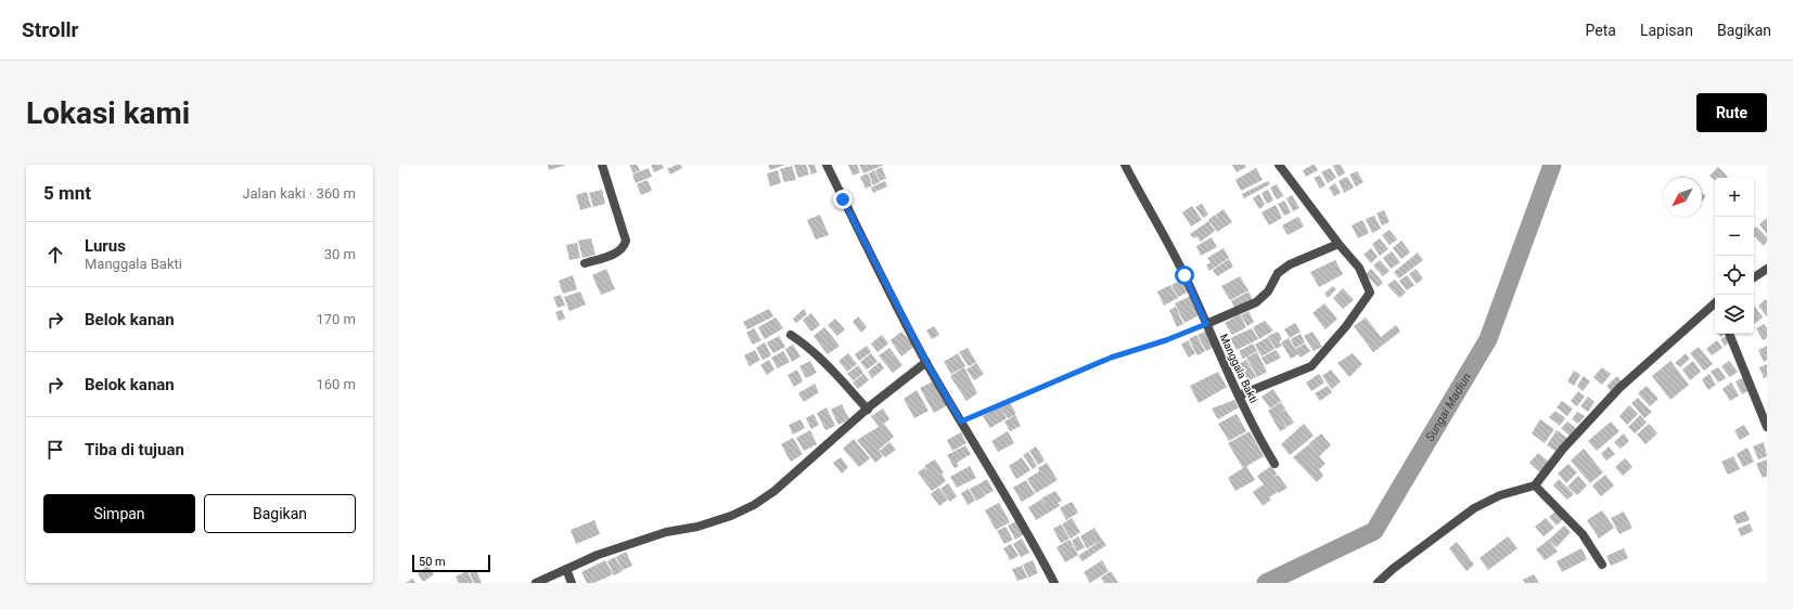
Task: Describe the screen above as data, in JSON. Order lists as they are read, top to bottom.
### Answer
{
  "streets": {
    "street": ["Manggala Bakti"]
  },
  "water": ["Sungai Madiun"],
  "scale_bar": "50 m",
  "north": "bottom left",
  "page": {
    "header": "Strollr",
    "nav": ["Peta", "Lapisan", "Bagikan"],
    "buttons": [
      "Rute",
      ["Simpan", "Bagikan"]
    ],
    "title": "Lokasi kami",
    "heading": ["5 mnt", "Jalan kaki · 360 m"],
    "map_buttons": ["+", "−"],
    "list": [
      ["Lurus", "Manggala Bakti", "30 m"],
      ["Belok kanan", "170 m"],
      ["Belok kanan", "160 m"],
      "Tiba di tujuan"
    ],
    "scale": "50 m"
  }
}
